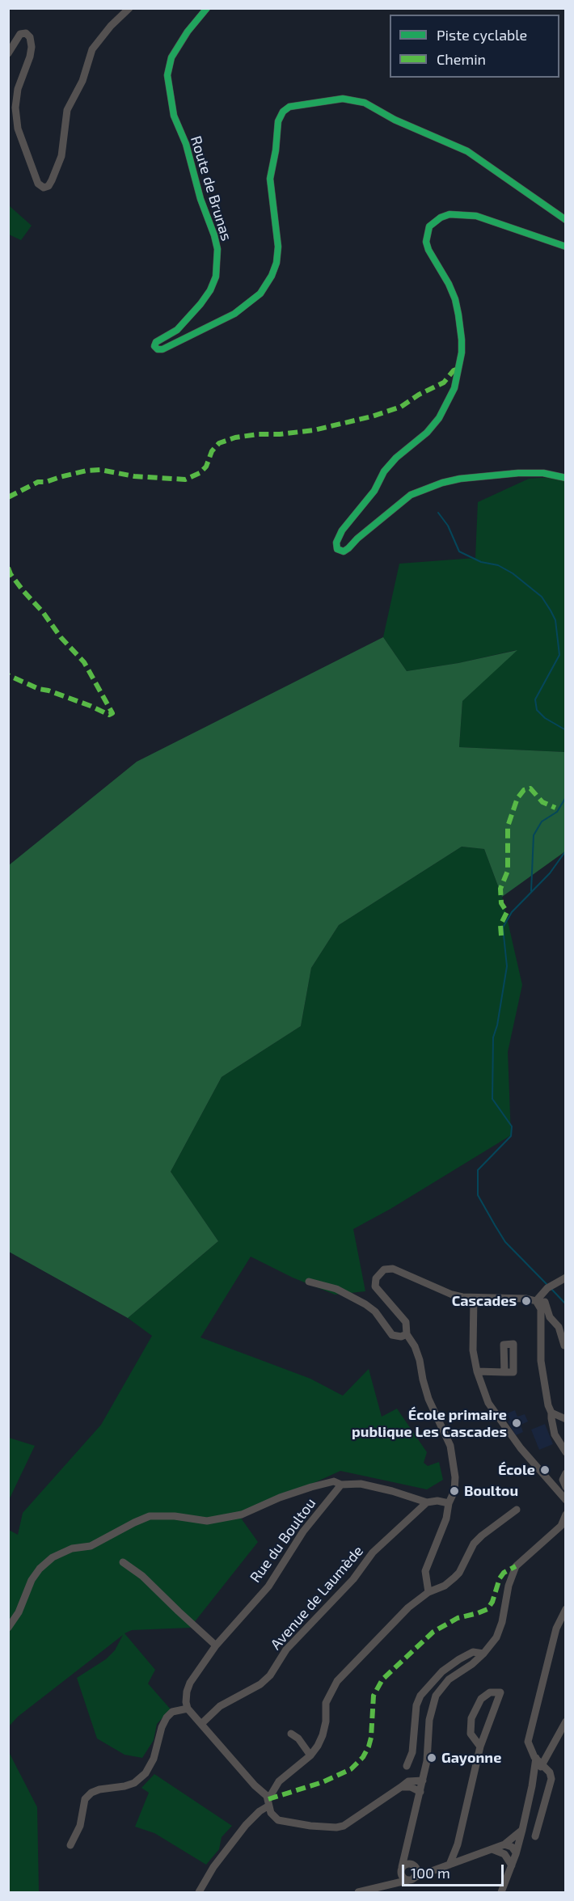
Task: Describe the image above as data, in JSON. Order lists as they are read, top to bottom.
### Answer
{
  "streets": {
    "street": ["Route de Brunas", "Rue du Boultou", "Avenue de Laumède"]
  },
  "places": [
    "Cascades",
    "École primaire publique Les Cascades",
    "École",
    "Boultou",
    "Gayonne"
  ],
  "legend": ["Piste cyclable", "Chemin"],
  "scale_bar": "100 m"
}
